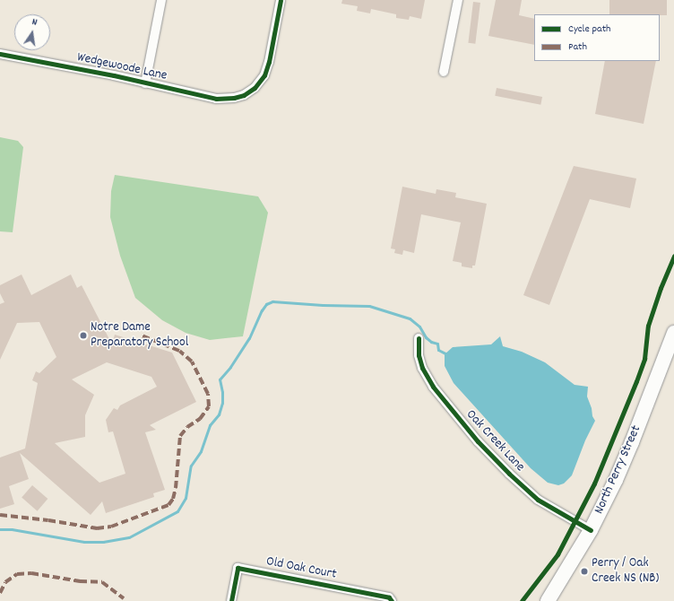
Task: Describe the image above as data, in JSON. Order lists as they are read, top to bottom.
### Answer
{
  "streets": {
    "main road": ["North Perry Street"],
    "street": ["Wedgewoode Lane", "Oak Creek Lane", "Old Oak Court"]
  },
  "crossings": [
    ["Oak Creek Lane", "North Perry Street"]
  ],
  "places": ["Notre Dame Preparatory School", "Perry / Oak Creek NS (NB)"],
  "legend": ["Cycle path", "Path"],
  "north": "top"
}
